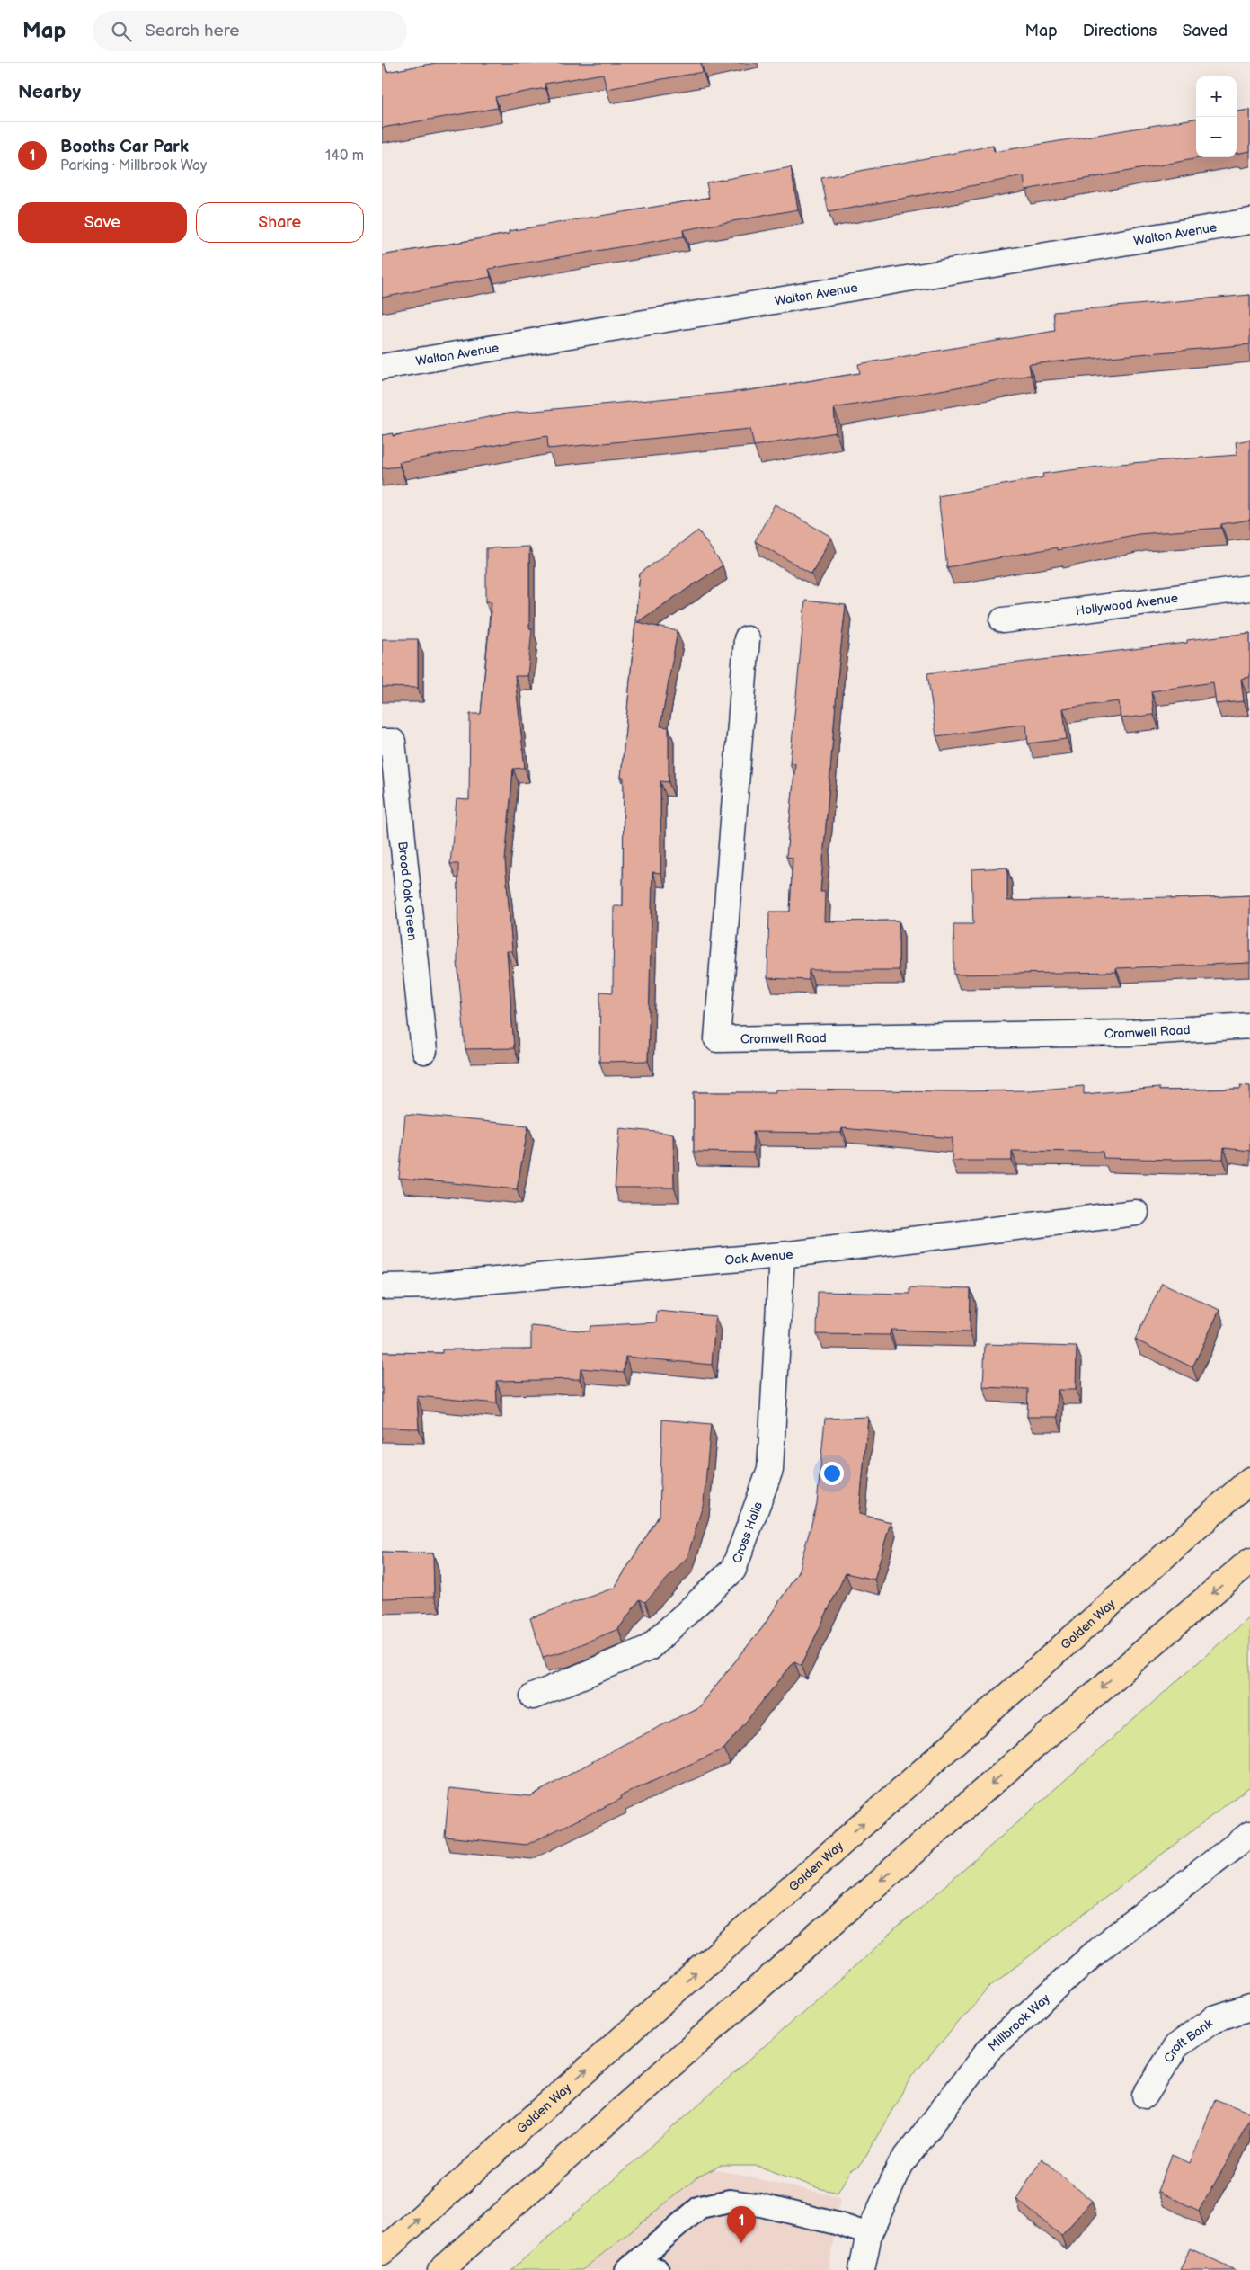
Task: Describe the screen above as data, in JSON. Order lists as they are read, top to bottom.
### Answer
{
  "streets": {
    "highway": ["Golden Way"],
    "street": [
      "Walton Avenue",
      "Hollywood Avenue",
      "Broad Oak Green",
      "Cromwell Road",
      "Oak Avenue",
      "Cross Halls",
      "Millbrook Way",
      "Croft Bank"
    ]
  },
  "crossings": [
    ["Oak Avenue", "Cross Halls"]
  ],
  "page": {
    "header": "Map",
    "search": "Search here",
    "nav": ["Map", "Directions", "Saved"],
    "heading": "Nearby",
    "map_buttons": ["+", "−"],
    "list": [
      {
        "mark": "1",
        "name": "Booths Car Park",
        "note": "Parking · Millbrook Way",
        "value": "140 m"
      }
    ],
    "buttons": ["Save", "Share"],
    "pins": "1"
  }
}
